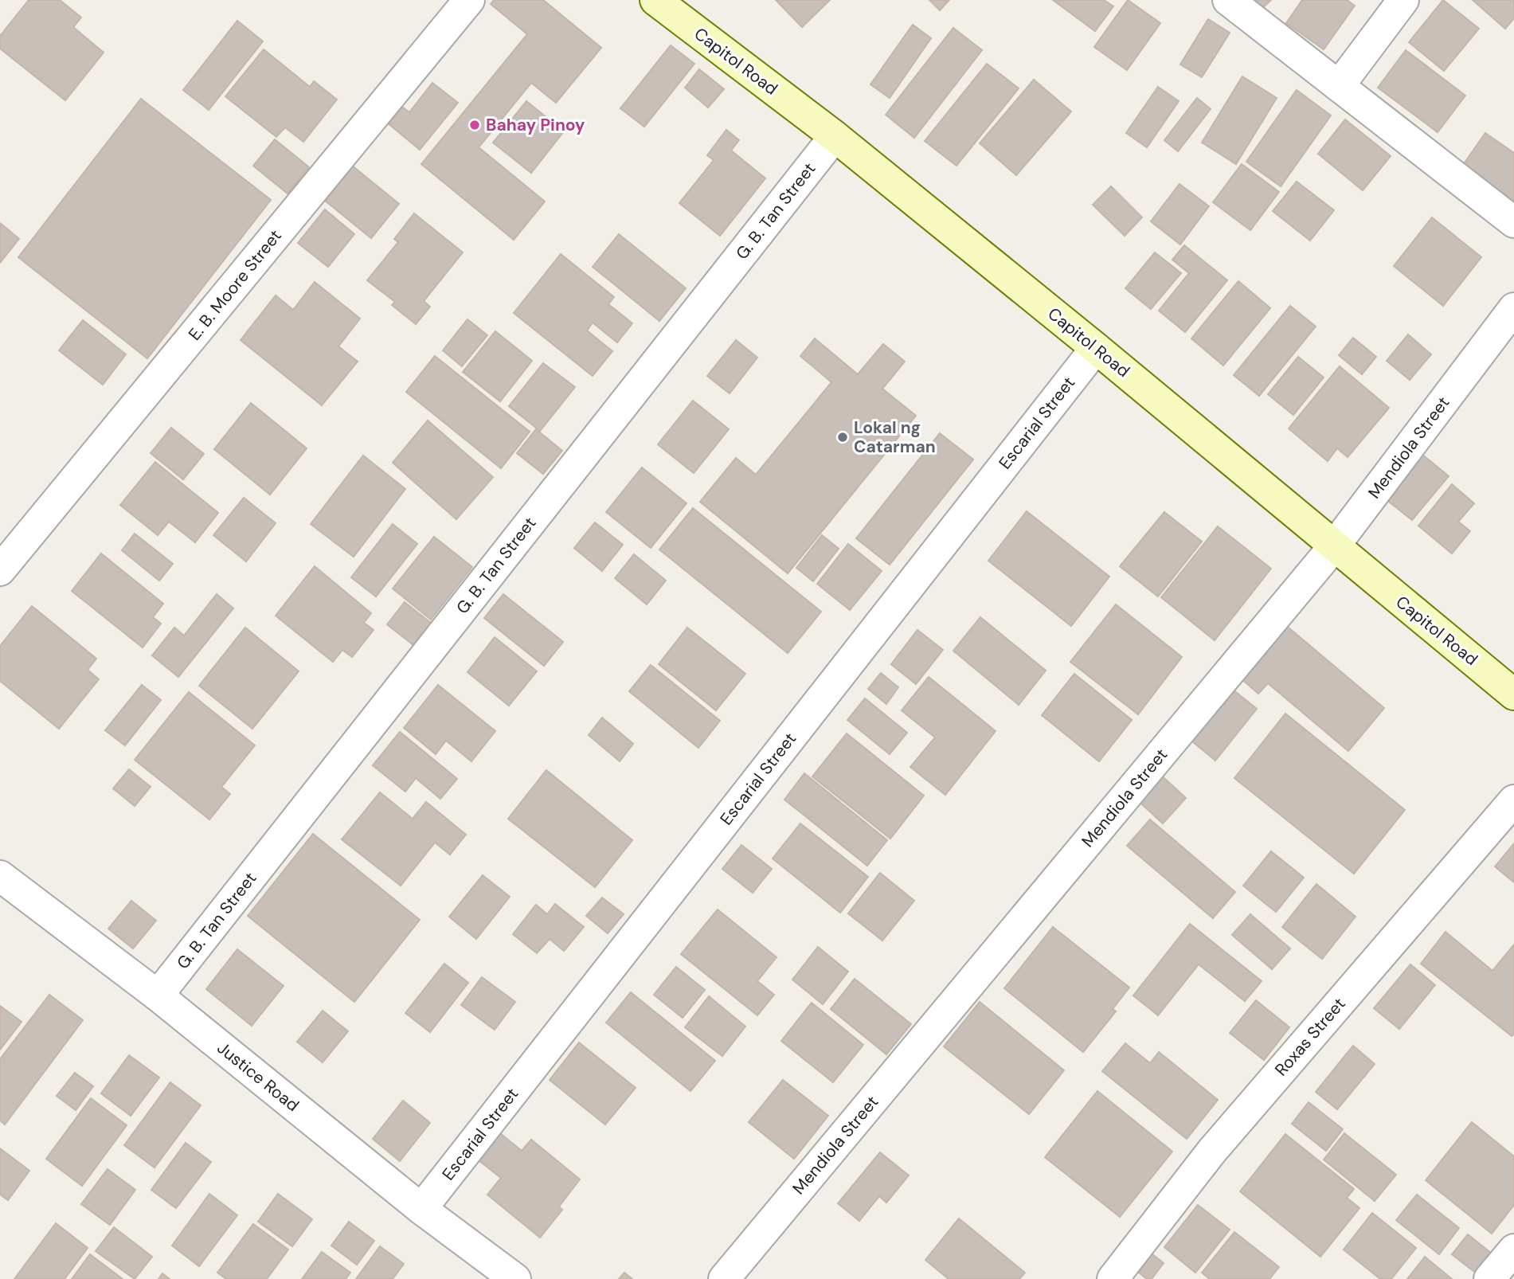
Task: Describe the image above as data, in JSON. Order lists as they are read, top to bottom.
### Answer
{
  "streets": {
    "street": [
      "Capitol Road",
      "G. B. Tan Street",
      "E. B. Moore Street",
      "Escarial Street",
      "Mendiola Street",
      "Roxas Street",
      "Justice Road"
    ]
  },
  "crossings": [
    ["Capitol Road", "G. B. Tan Street"],
    ["Capitol Road", "Escarial Street"],
    ["Capitol Road", "Mendiola Street"],
    ["G. B. Tan Street", "Justice Road"],
    ["Escarial Street", "Justice Road"]
  ],
  "places": ["Bahay Pinoy", "Lokal ng Catarman"]
}
